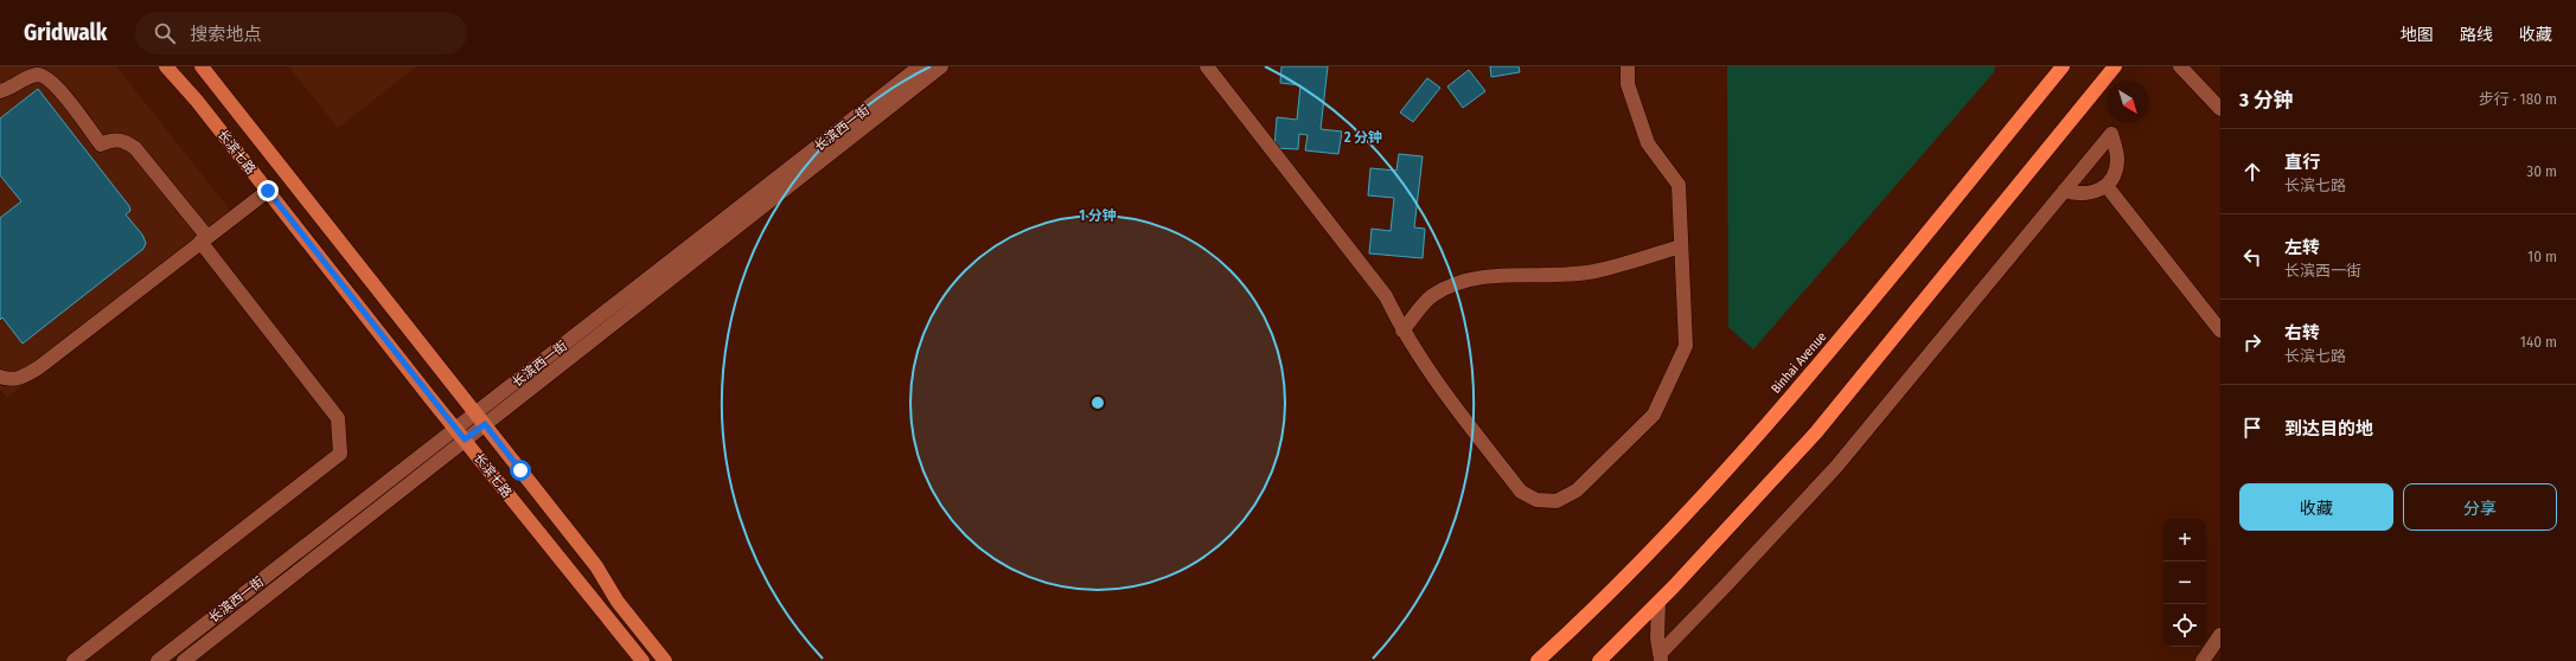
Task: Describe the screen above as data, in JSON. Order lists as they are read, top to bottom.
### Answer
{
  "streets": {
    "highway": ["Binhai Avenue"],
    "main road": ["长滨七路"],
    "street": ["长滨西一街"]
  },
  "crossings": [
    ["长滨西一街", "长滨七路"]
  ],
  "north": "bottom right",
  "page": {
    "header": "Gridwalk",
    "search": "搜索地点",
    "nav": ["地图", "路线", "收藏"],
    "heading": ["3 分钟", "步行 · 180 m"],
    "list": [
      ["直行", "长滨七路", "30 m"],
      ["左转", "长滨西一街", "10 m"],
      ["右转", "长滨七路", "140 m"],
      "到达目的地"
    ],
    "buttons": ["收藏", "分享"],
    "map_buttons": ["+", "−"]
  },
  "rings": ["2 分钟", "1 分钟"]
}
